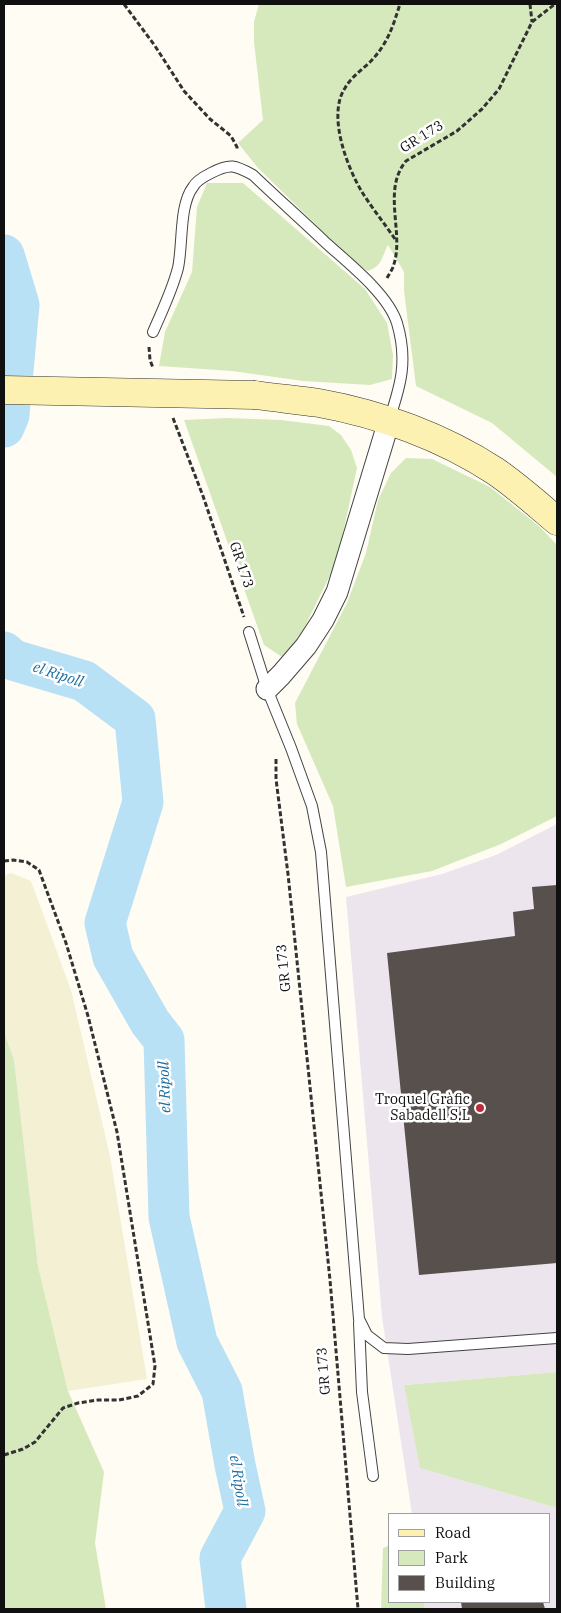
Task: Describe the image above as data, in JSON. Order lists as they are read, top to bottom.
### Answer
{
  "streets": {
    "path": ["GR 173"]
  },
  "water": ["el Ripoll"],
  "places": ["Troquel Gràfic Sabadell S.L"],
  "legend": ["Road", "Park", "Building"]
}
